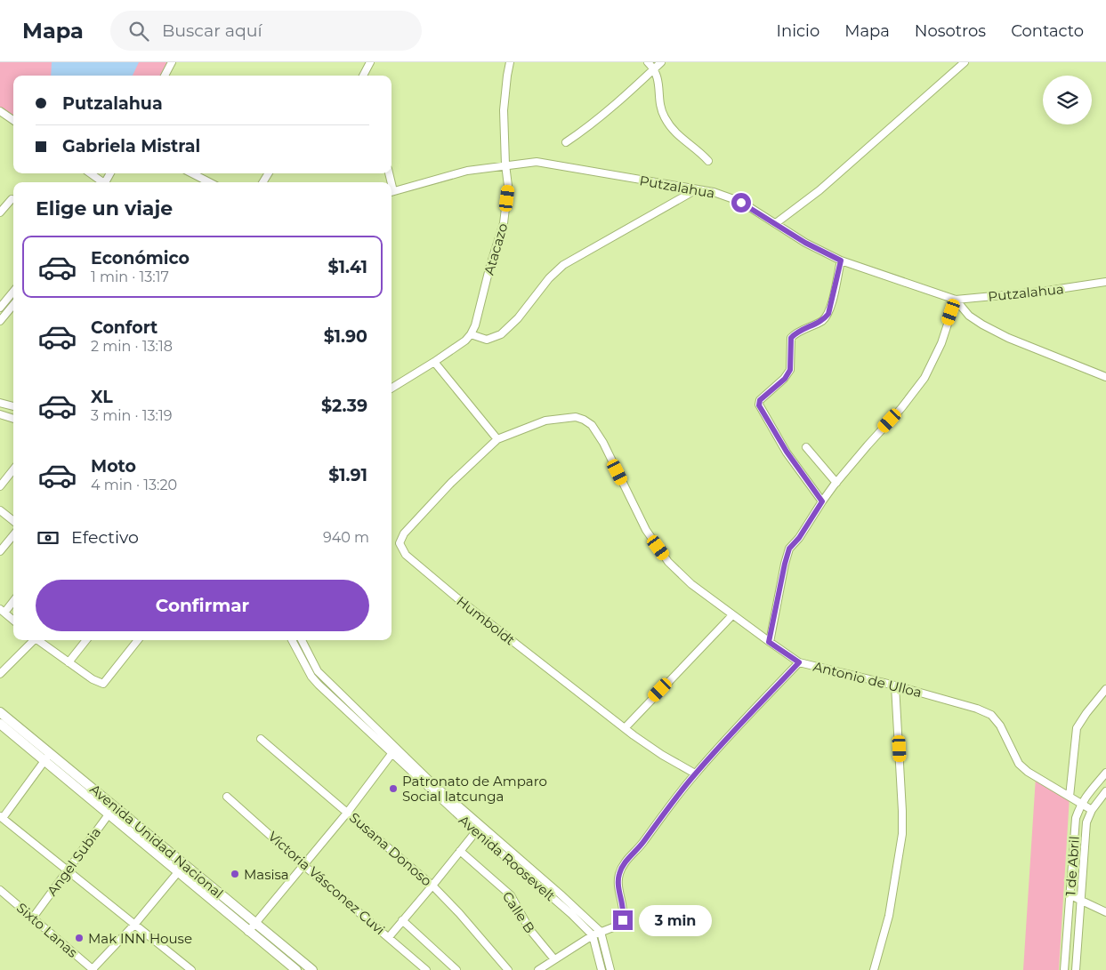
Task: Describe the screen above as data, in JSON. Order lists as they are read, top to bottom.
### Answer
{
  "streets": {
    "main road": ["Avenida Unidad Nacional"],
    "street": [
      "Putzalahua",
      "Atacazo",
      "Humboldt",
      "Antonio de Ulloa",
      "Susana Donoso",
      "Avenida Roosevelt",
      "Angel Subia",
      "1 de Abril",
      "Victoria Vásconez Cuvi",
      "Calle B",
      "Sixto Lanas"
    ]
  },
  "crossings": [
    ["Putzalahua", "Atacazo"],
    ["Humboldt", "Antonio de Ulloa"],
    ["Antonio de Ulloa", "1 de Abril"],
    ["Avenida Unidad Nacional", "Angel Subia"],
    ["Angel Subia", "Sixto Lanas"]
  ],
  "places": ["Patronato de Amparo Social latcunga", "Masisa", "Mak INN House"],
  "page": {
    "header": "Mapa",
    "search": "Buscar aquí",
    "nav": [
      "Inicio",
      "Mapa",
      "Nosotros",
      "Contacto"
    ],
    "banner": ["Putzalahua", "Gabriela Mistral"],
    "heading": "Elige un viaje",
    "list": [
      {
        "name": "Económico",
        "note": "1 min · 13:17",
        "value": "$1.41"
      },
      {
        "name": "Confort",
        "note": "2 min · 13:18",
        "value": "$1.90"
      },
      {
        "name": "XL",
        "note": "3 min · 13:19",
        "value": "$2.39"
      },
      {
        "name": "Moto",
        "note": "4 min · 13:20",
        "value": "$1.91"
      }
    ],
    "pay": ["Efectivo", "940 m"],
    "buttons": "Confirmar",
    "bubble": "3 min"
  }
}
